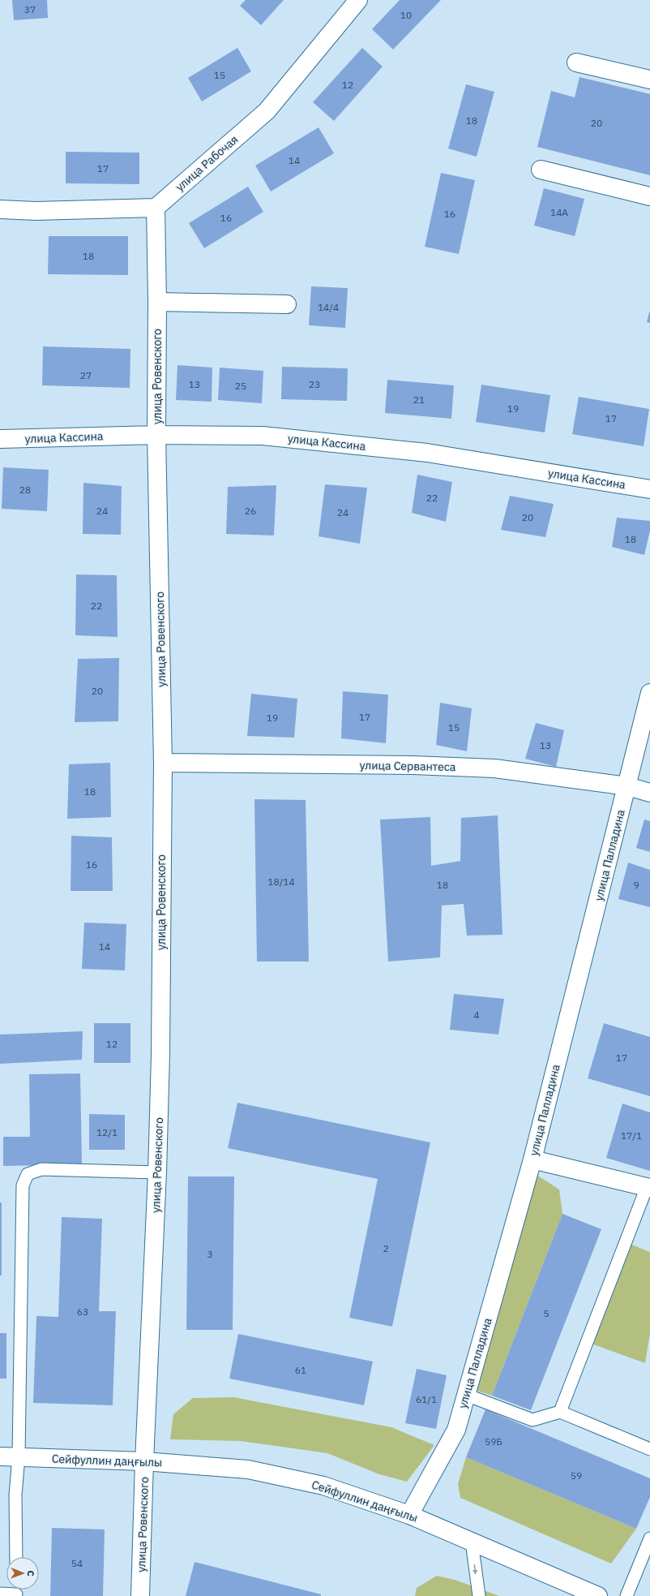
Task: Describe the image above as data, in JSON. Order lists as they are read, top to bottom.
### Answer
{
  "streets": {
    "street": [
      "улица Рабочая",
      "улица Ровенского",
      "улица Кассина",
      "улица Сервантеса",
      "улица Палладина",
      "Сейфуллин даңғылы"
    ]
  },
  "crossings": [
    ["улица Рабочая", "улица Ровенского"],
    ["улица Ровенского", "улица Кассина"],
    ["улица Ровенского", "улица Сервантеса"],
    ["улица Ровенского", "Сейфуллин даңғылы"],
    ["улица Сервантеса", "улица Палладина"],
    ["улица Палладина", "Сейфуллин даңғылы"]
  ],
  "house_numbers": [
    "37",
    "10",
    "15",
    "12",
    "18",
    "20",
    "14",
    "17",
    "14А",
    "16",
    "16",
    "18",
    "14/4",
    "27",
    "13",
    "23",
    "25",
    "21",
    "19",
    "17",
    "28",
    "22",
    "24",
    "26",
    "24",
    "20",
    "18",
    "22",
    "20",
    "17",
    "19",
    "15",
    "13",
    "18",
    "16",
    "18/14",
    "18",
    "9",
    "14",
    "4",
    "12",
    "17",
    "12/1",
    "17/1",
    "2",
    "3",
    "63",
    "5",
    "61",
    "61/1",
    "59Б",
    "59",
    "54"
  ],
  "north": "right"
}
